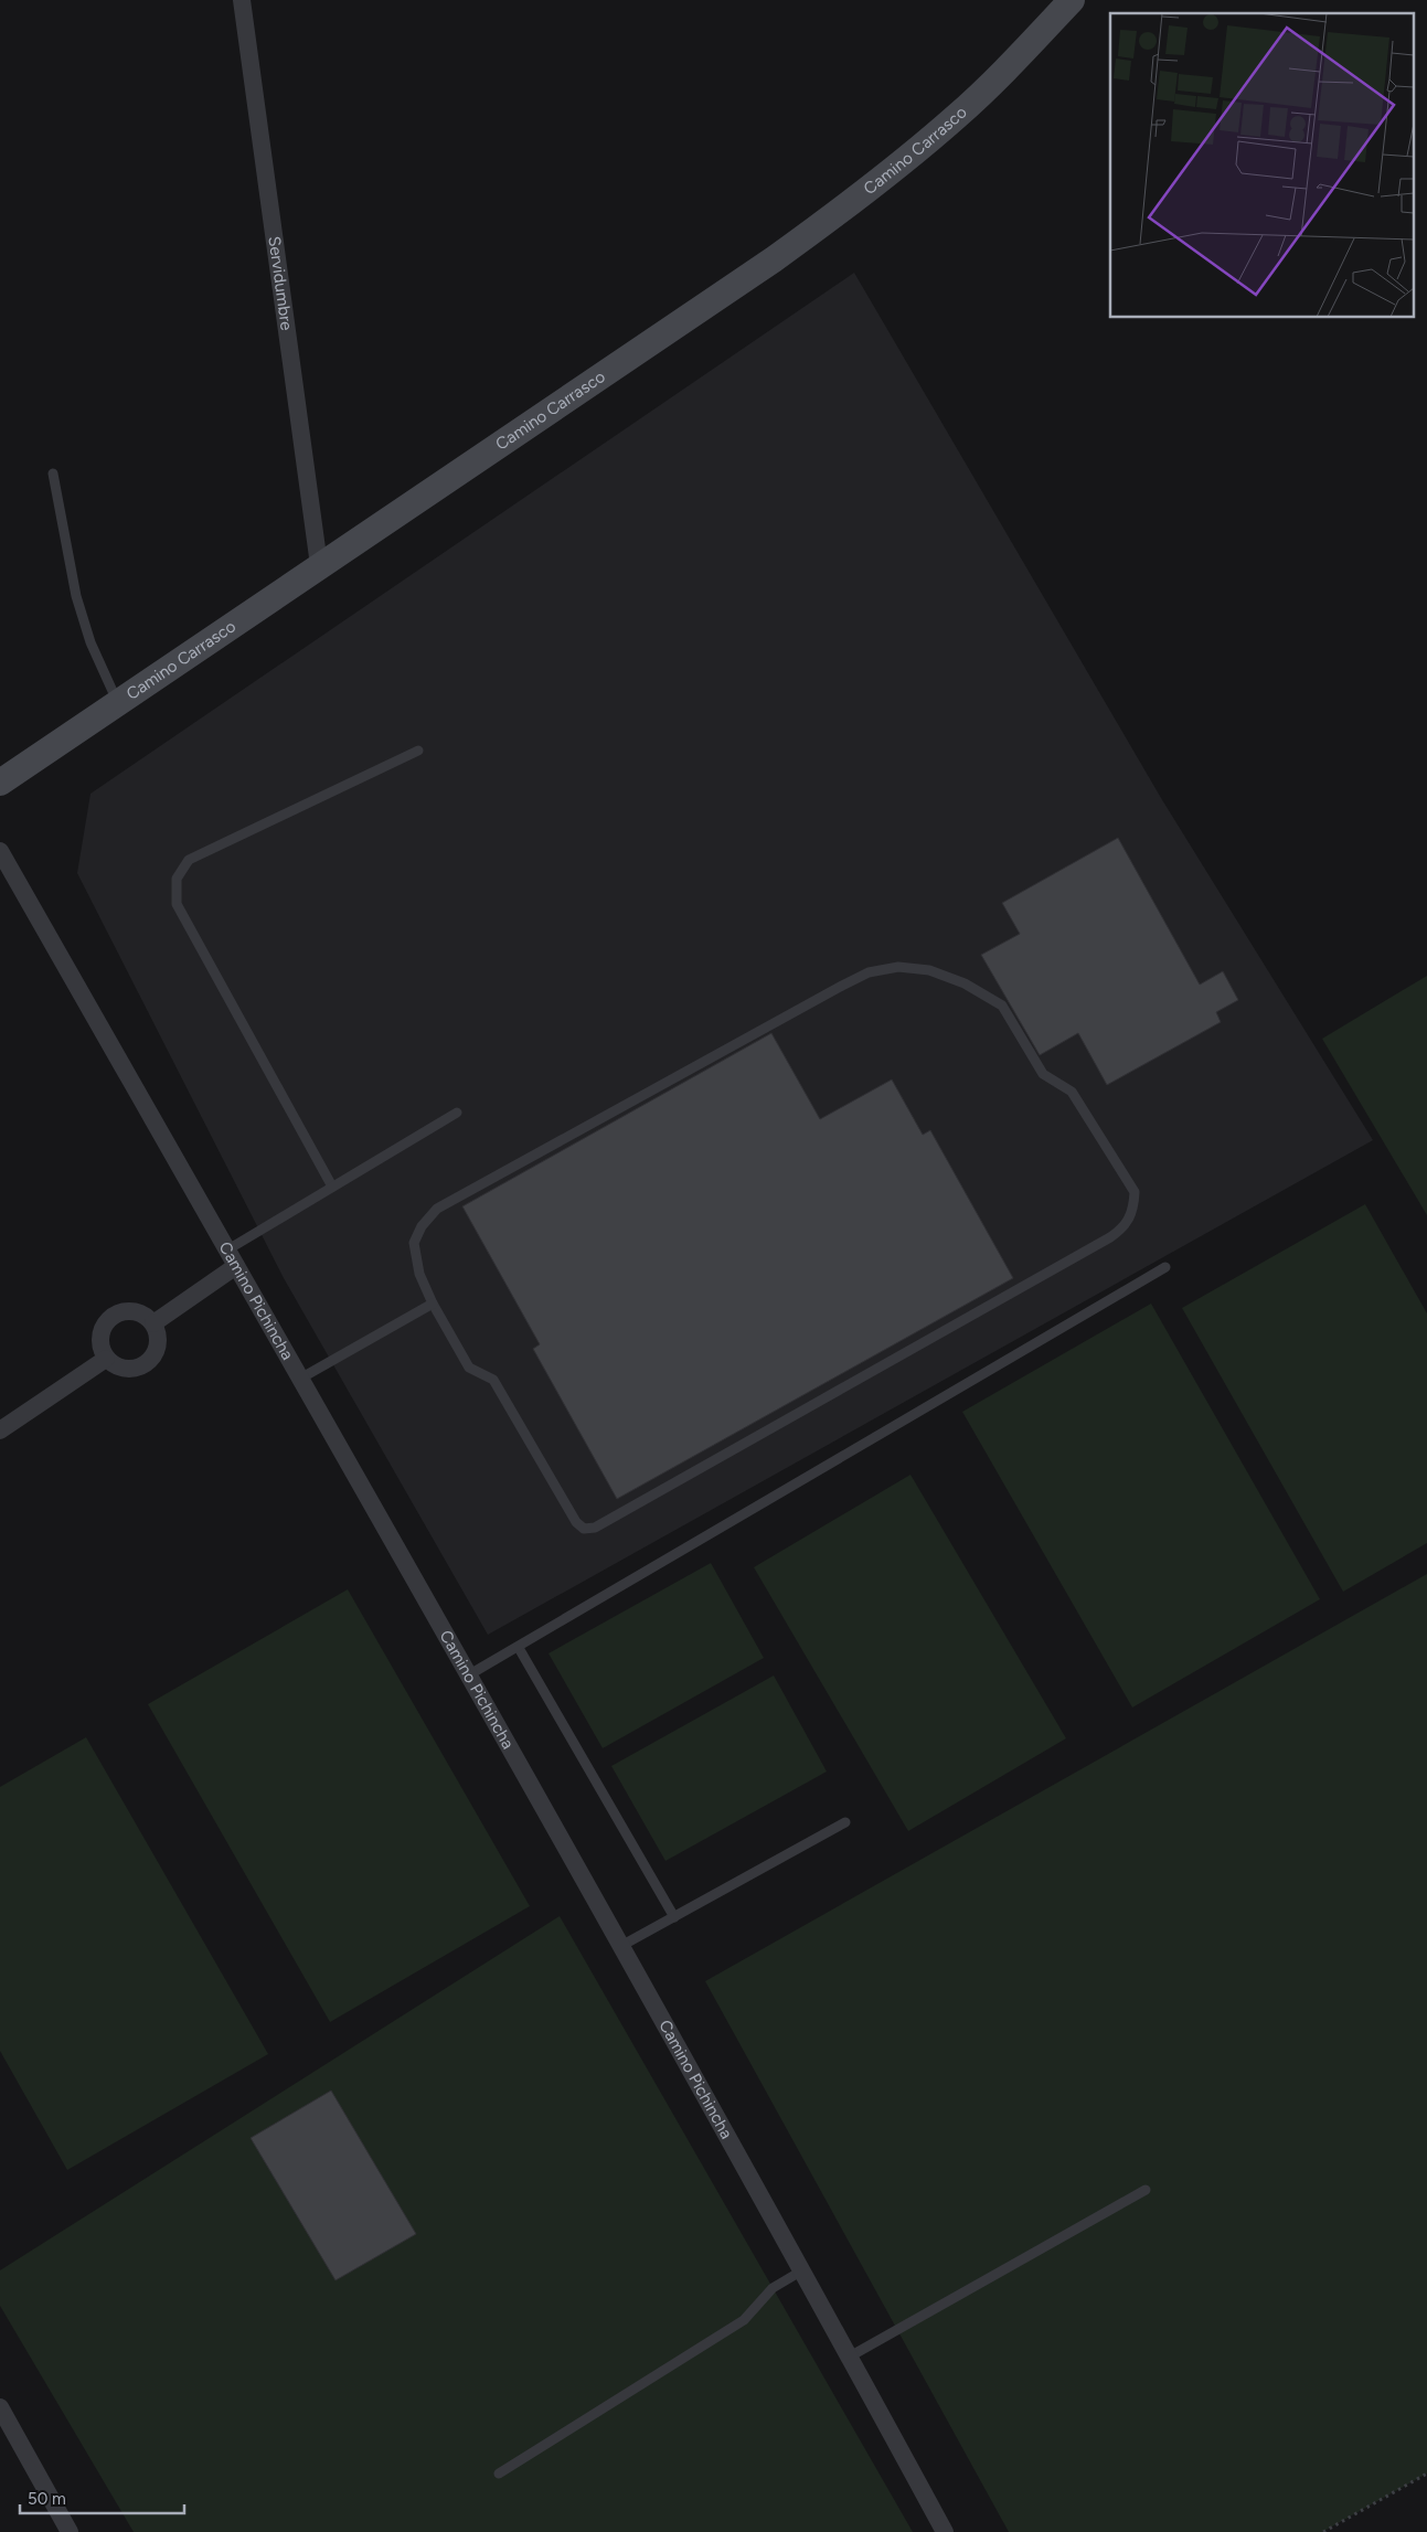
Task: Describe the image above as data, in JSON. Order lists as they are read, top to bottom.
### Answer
{
  "streets": {
    "main road": ["Camino Carrasco"],
    "street": ["Servidumbre", "Camino Pichincha"]
  },
  "crossings": [
    ["Camino Carrasco", "Servidumbre"]
  ],
  "scale_bar": "50 m"
}
